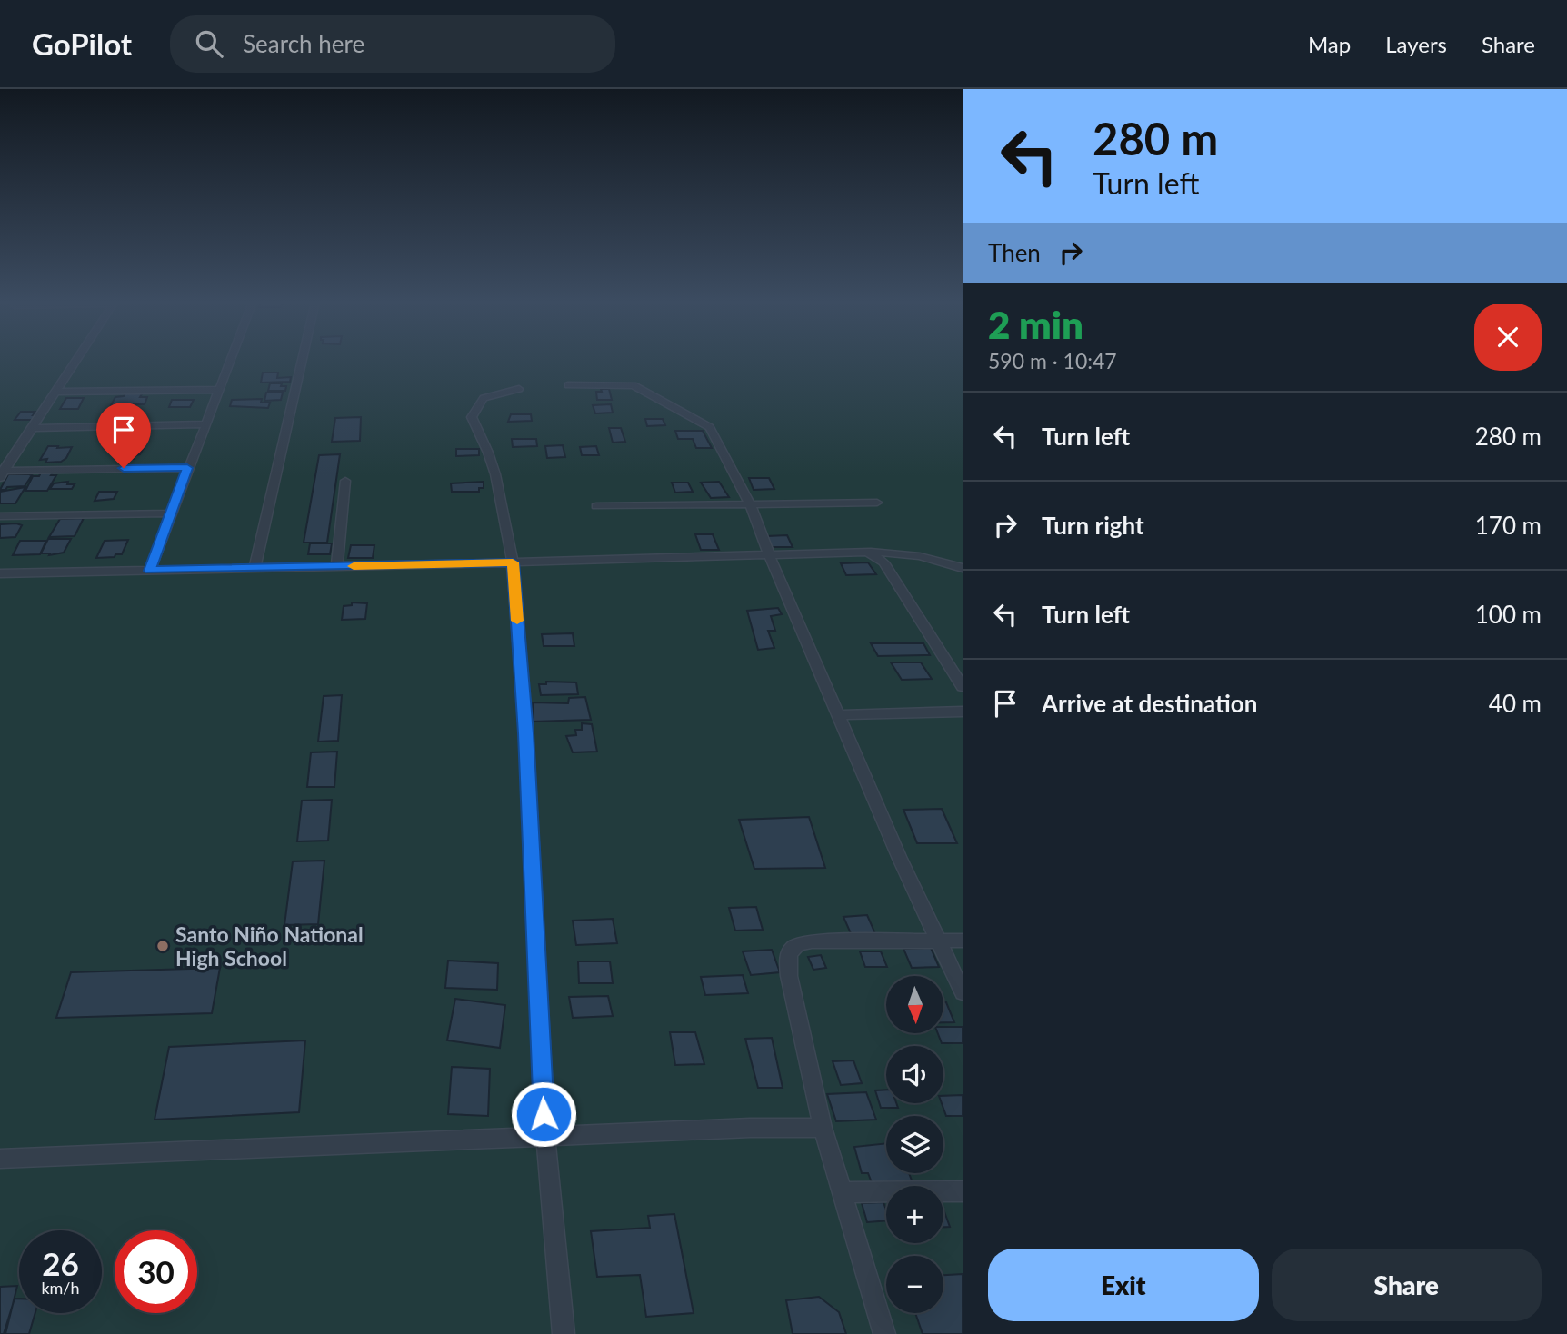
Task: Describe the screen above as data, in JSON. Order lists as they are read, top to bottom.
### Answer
{
  "places": ["Santo Niño National High School"],
  "north": "bottom",
  "page": {
    "header": "GoPilot",
    "search": "Search here",
    "nav": ["Map", "Layers", "Share"],
    "turn": ["280 m", "Turn left"],
    "then": "Then",
    "heading": ["2 min", "590 m · 10:47"],
    "list": [
      {
        "name": "Turn left",
        "value": "280 m"
      },
      {
        "name": "Turn right",
        "value": "170 m"
      },
      {
        "name": "Turn left",
        "value": "100 m"
      },
      {
        "name": "Arrive at destination",
        "value": "40 m"
      }
    ],
    "map_buttons": ["+", "−"],
    "speed": "26 km/h",
    "limit": "30",
    "buttons": ["Exit", "Share"]
  }
}
